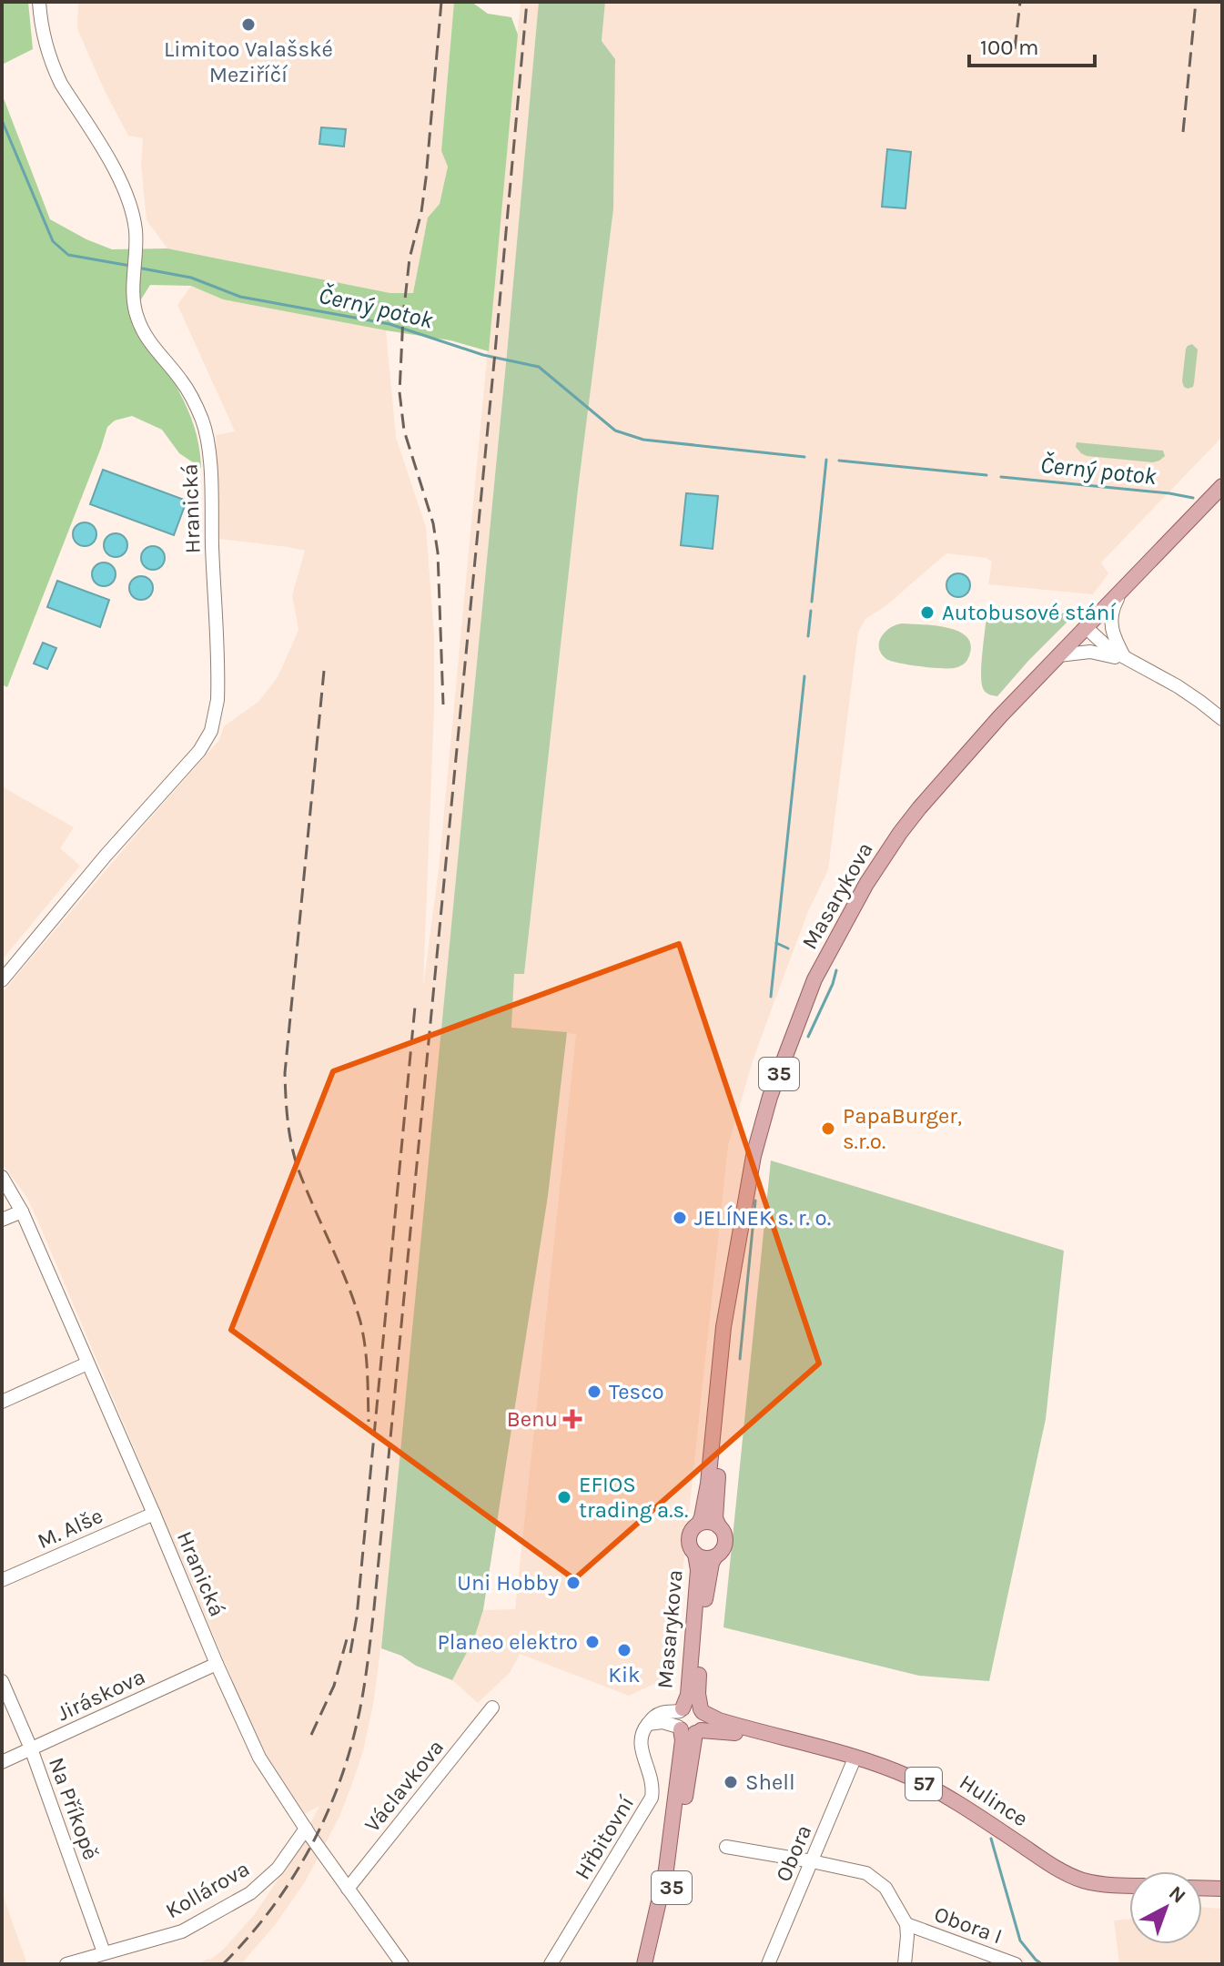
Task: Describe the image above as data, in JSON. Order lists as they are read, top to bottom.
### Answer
{
  "streets": {
    "main road": [
      "Masarykova",
      "35",
      "57",
      "Hulince"
    ],
    "street": [
      "Hranická",
      "M. Alše",
      "Jiráskova",
      "Václavkova",
      "Na Příkopě",
      "Hřbitovní",
      "Obora",
      "Kollárova",
      "Obora I"
    ]
  },
  "crossings": [
    ["Hranická", "M. Alše"],
    ["Hranická", "Jiráskova"],
    ["Hranická", "Václavkova"],
    ["Hranická", "Kollárova"],
    ["Masarykova", "35"],
    ["Masarykova", "Hulince"],
    ["Masarykova", "Hřbitovní"],
    ["35", "Hulince"],
    ["35", "Hřbitovní"],
    ["Jiráskova", "Na Příkopě"],
    ["Hulince", "Hřbitovní"],
    ["Hulince", "Obora"],
    ["Na Příkopě", "Kollárova"],
    ["Obora", "Obora I"]
  ],
  "water": ["Černý potok"],
  "places": {
    "other": [
      "Limitoo Valašské Meziříčí",
      "Autobusové stání",
      "PapaBurger, s.r.o.",
      "JELÍNEK s. r. o.",
      "Tesco",
      "EFIOS trading a.s.",
      "Uni Hobby",
      "Planeo elektro",
      "Kik",
      "Shell"
    ],
    "health": ["Benu"]
  },
  "scale_bar": "100 m",
  "north": "top right"
}
